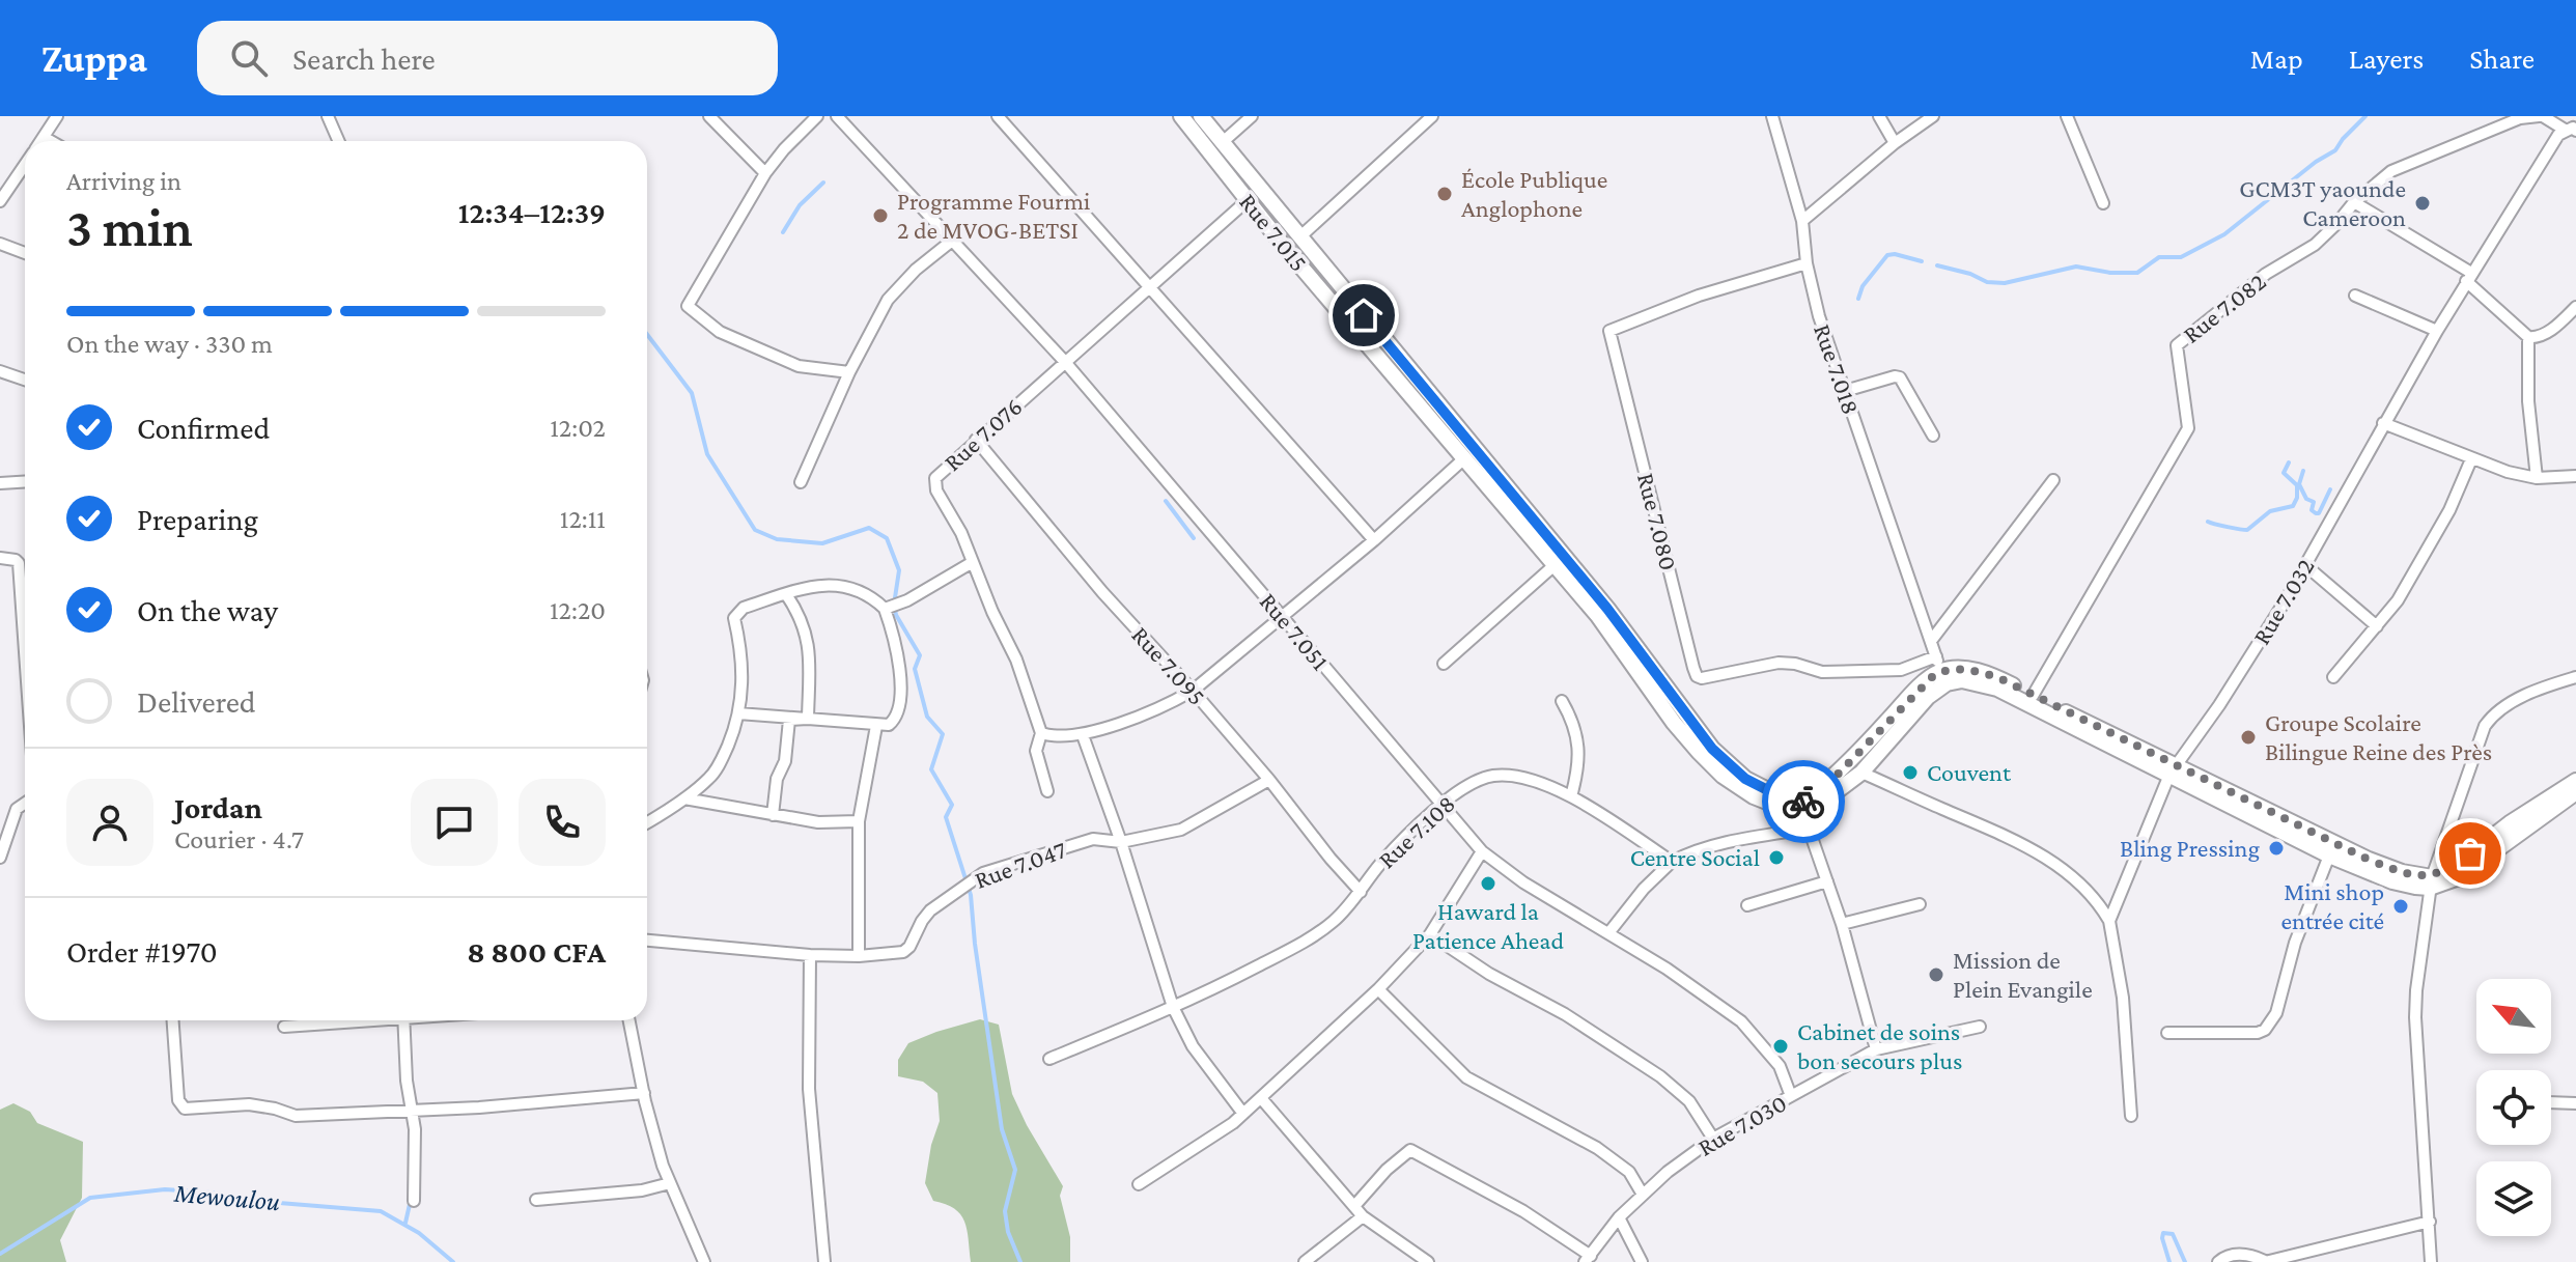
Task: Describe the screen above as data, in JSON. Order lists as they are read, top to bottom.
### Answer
{
  "streets": {
    "main road": ["Rue 7.015"],
    "street": [
      "Rue 7.082",
      "Rue 7.018",
      "Rue 7.076",
      "Rue 7.080",
      "Rue 7.032",
      "Rue 7.051",
      "Rue 7.095",
      "Rue 7.108",
      "Rue 7.047",
      "Rue 7.030"
    ]
  },
  "crossings": [
    ["Rue 7.015", "Rue 7.076"],
    ["Rue 7.018", "Rue 7.080"],
    ["Rue 7.076", "Rue 7.051"],
    ["Rue 7.076", "Rue 7.095"],
    ["Rue 7.051", "Rue 7.108"],
    ["Rue 7.051", "Rue 7.030"],
    ["Rue 7.095", "Rue 7.108"],
    ["Rue 7.095", "Rue 7.047"]
  ],
  "water": ["Mewoulou"],
  "places": [
    "École Publique Anglophone",
    "GCM3T yaounde Cameroon",
    "Programme Fourmi 2 de MVOG-BETSI",
    "Groupe Scolaire Bilingue Reine des Près",
    "Couvent",
    "Bling Pressing",
    "Centre Social",
    "Haward la Patience Ahead",
    "Mini shop entrée cité",
    "Mission de Plein Evangile",
    "Cabinet de soins bon secours plus"
  ],
  "north": "top left",
  "page": {
    "header": "Zuppa",
    "search": "Search here",
    "nav": ["Map", "Layers", "Share"],
    "heading": ["3 min", "Arriving in", "12:34–12:39"],
    "panel": [
      "Jordan",
      "Courier · 4.7",
      "Order #1970",
      "8 800 CFA"
    ],
    "bar": "On the way · 330 m",
    "list": [
      ["Confirmed", "12:02"],
      ["Preparing", "12:11"],
      ["On the way", "12:20"],
      "Delivered"
    ]
  }
}
